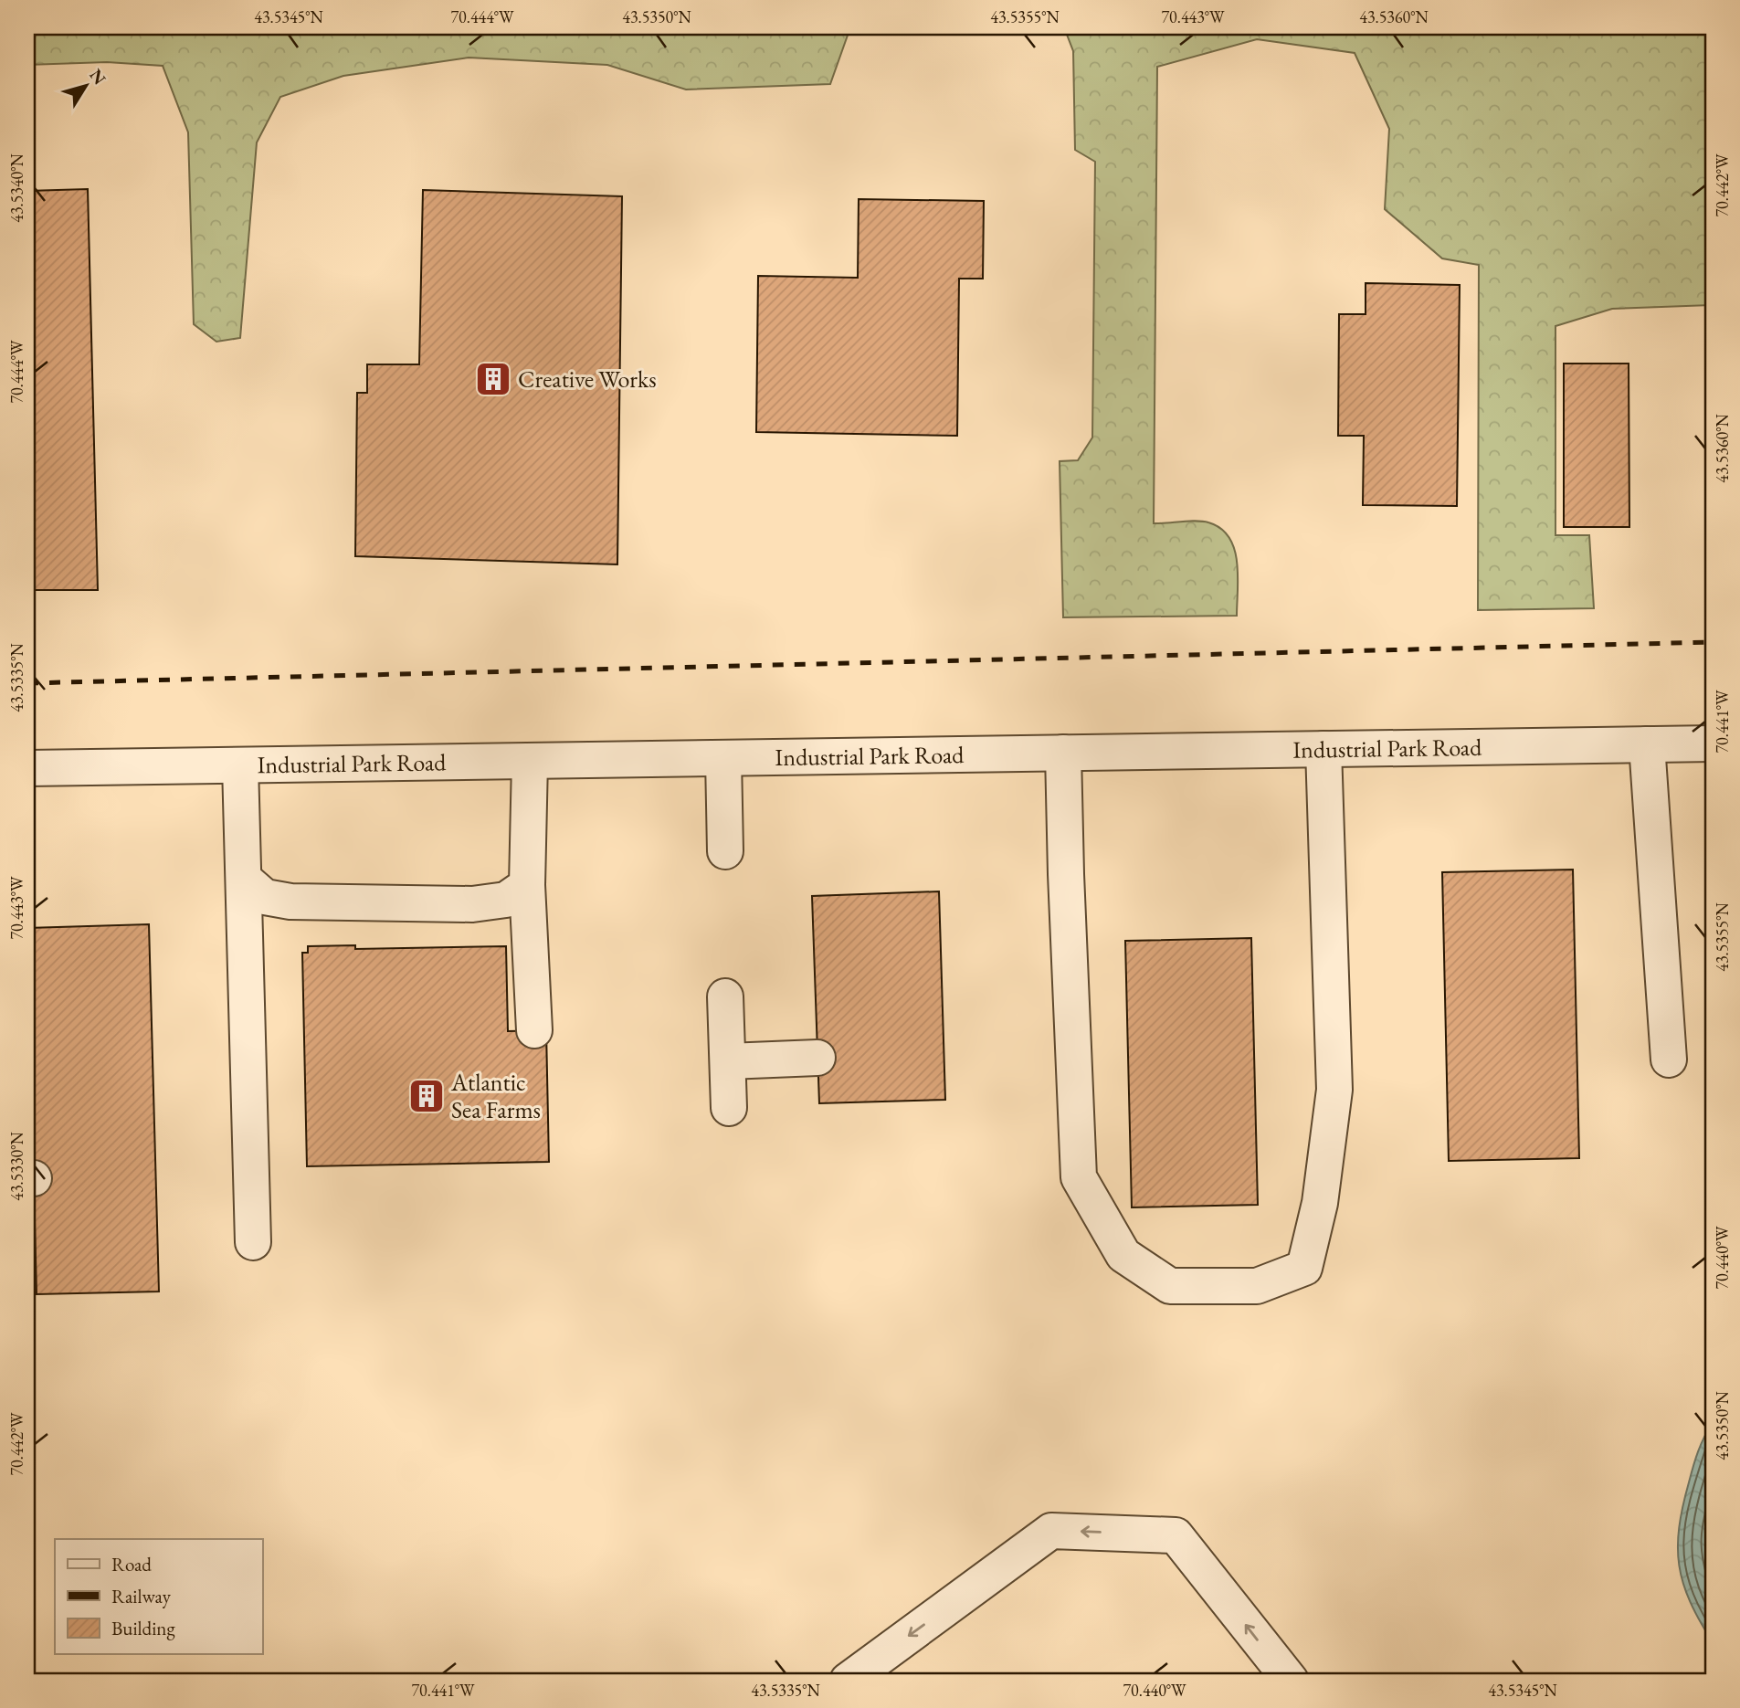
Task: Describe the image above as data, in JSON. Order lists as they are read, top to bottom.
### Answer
{
  "streets": {
    "street": ["Industrial Park Road"]
  },
  "places": {
    "building": ["Creative Works", "Atlantic Sea Farms"]
  },
  "legend": ["Road", "Railway", "Building"],
  "north": "top right",
  "coordinates": [
    "43.5345°N",
    "70.444°W",
    "43.5350°N",
    "43.5355°N",
    "70.443°W",
    "43.5360°N",
    "70.442°W",
    "43.5340°N",
    "43.5335°N",
    "70.441°W",
    "43.5330°N",
    "70.440°W"
  ]
}
